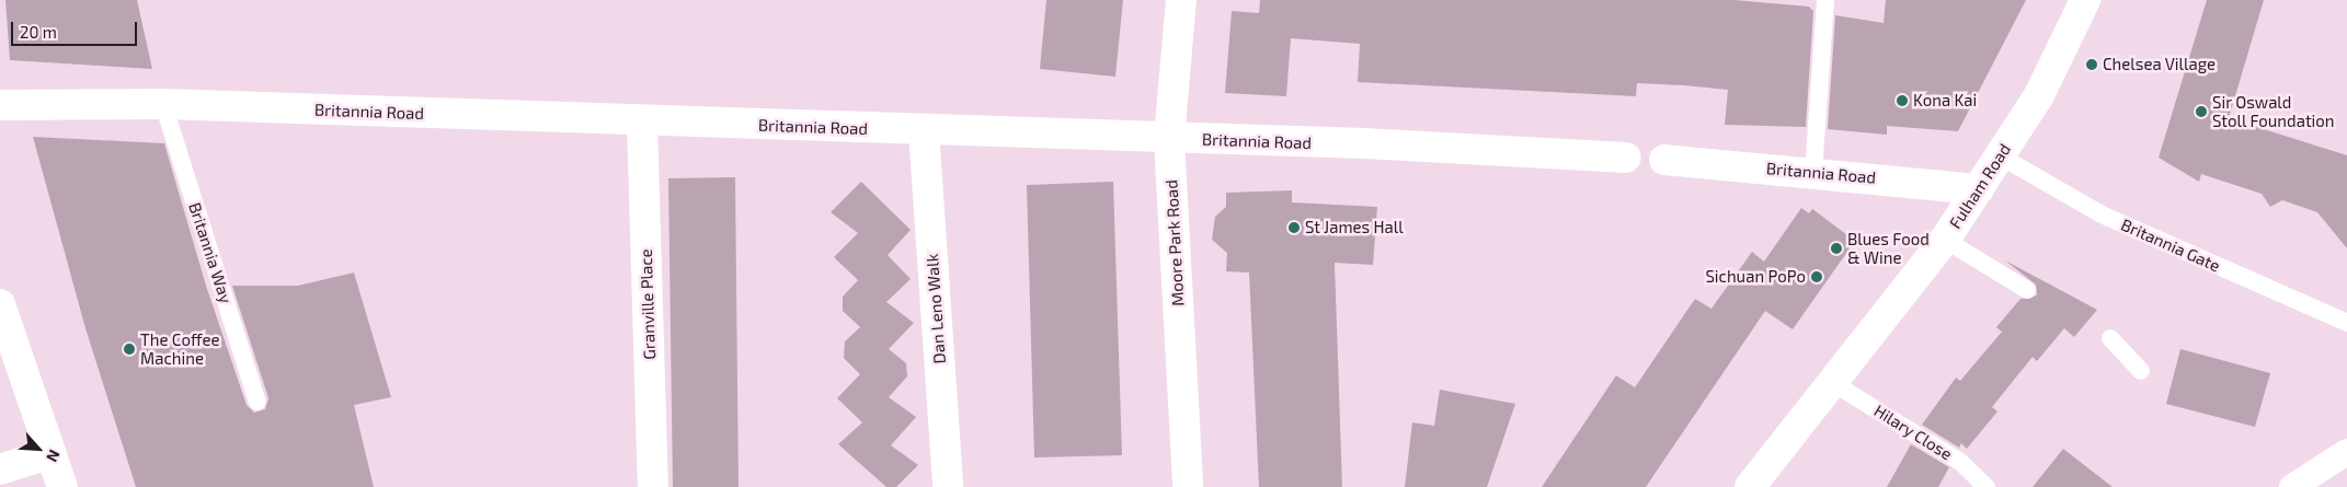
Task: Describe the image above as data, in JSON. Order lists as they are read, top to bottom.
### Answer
{
  "streets": {
    "street": [
      "Britannia Road",
      "Fulham Road",
      "Moore Park Road",
      "Granville Place",
      "Dan Leno Walk"
    ],
    "lane": ["Britannia Gate", "Britannia Way", "Hilary Close"]
  },
  "crossings": [
    ["Britannia Road", "Fulham Road"],
    ["Britannia Road", "Moore Park Road"],
    ["Britannia Road", "Britannia Way"],
    ["Britannia Road", "Granville Place"],
    ["Britannia Road", "Dan Leno Walk"],
    ["Fulham Road", "Britannia Gate"],
    ["Fulham Road", "Hilary Close"]
  ],
  "places": [
    "Chelsea Village",
    "Kona Kai",
    "Sir Oswald Stoll Foundation",
    "St James Hall",
    "Blues Food & Wine",
    "Sichuan PoPo",
    "The Coffee Machine"
  ],
  "scale_bar": "20 m",
  "north": "bottom right"
}
